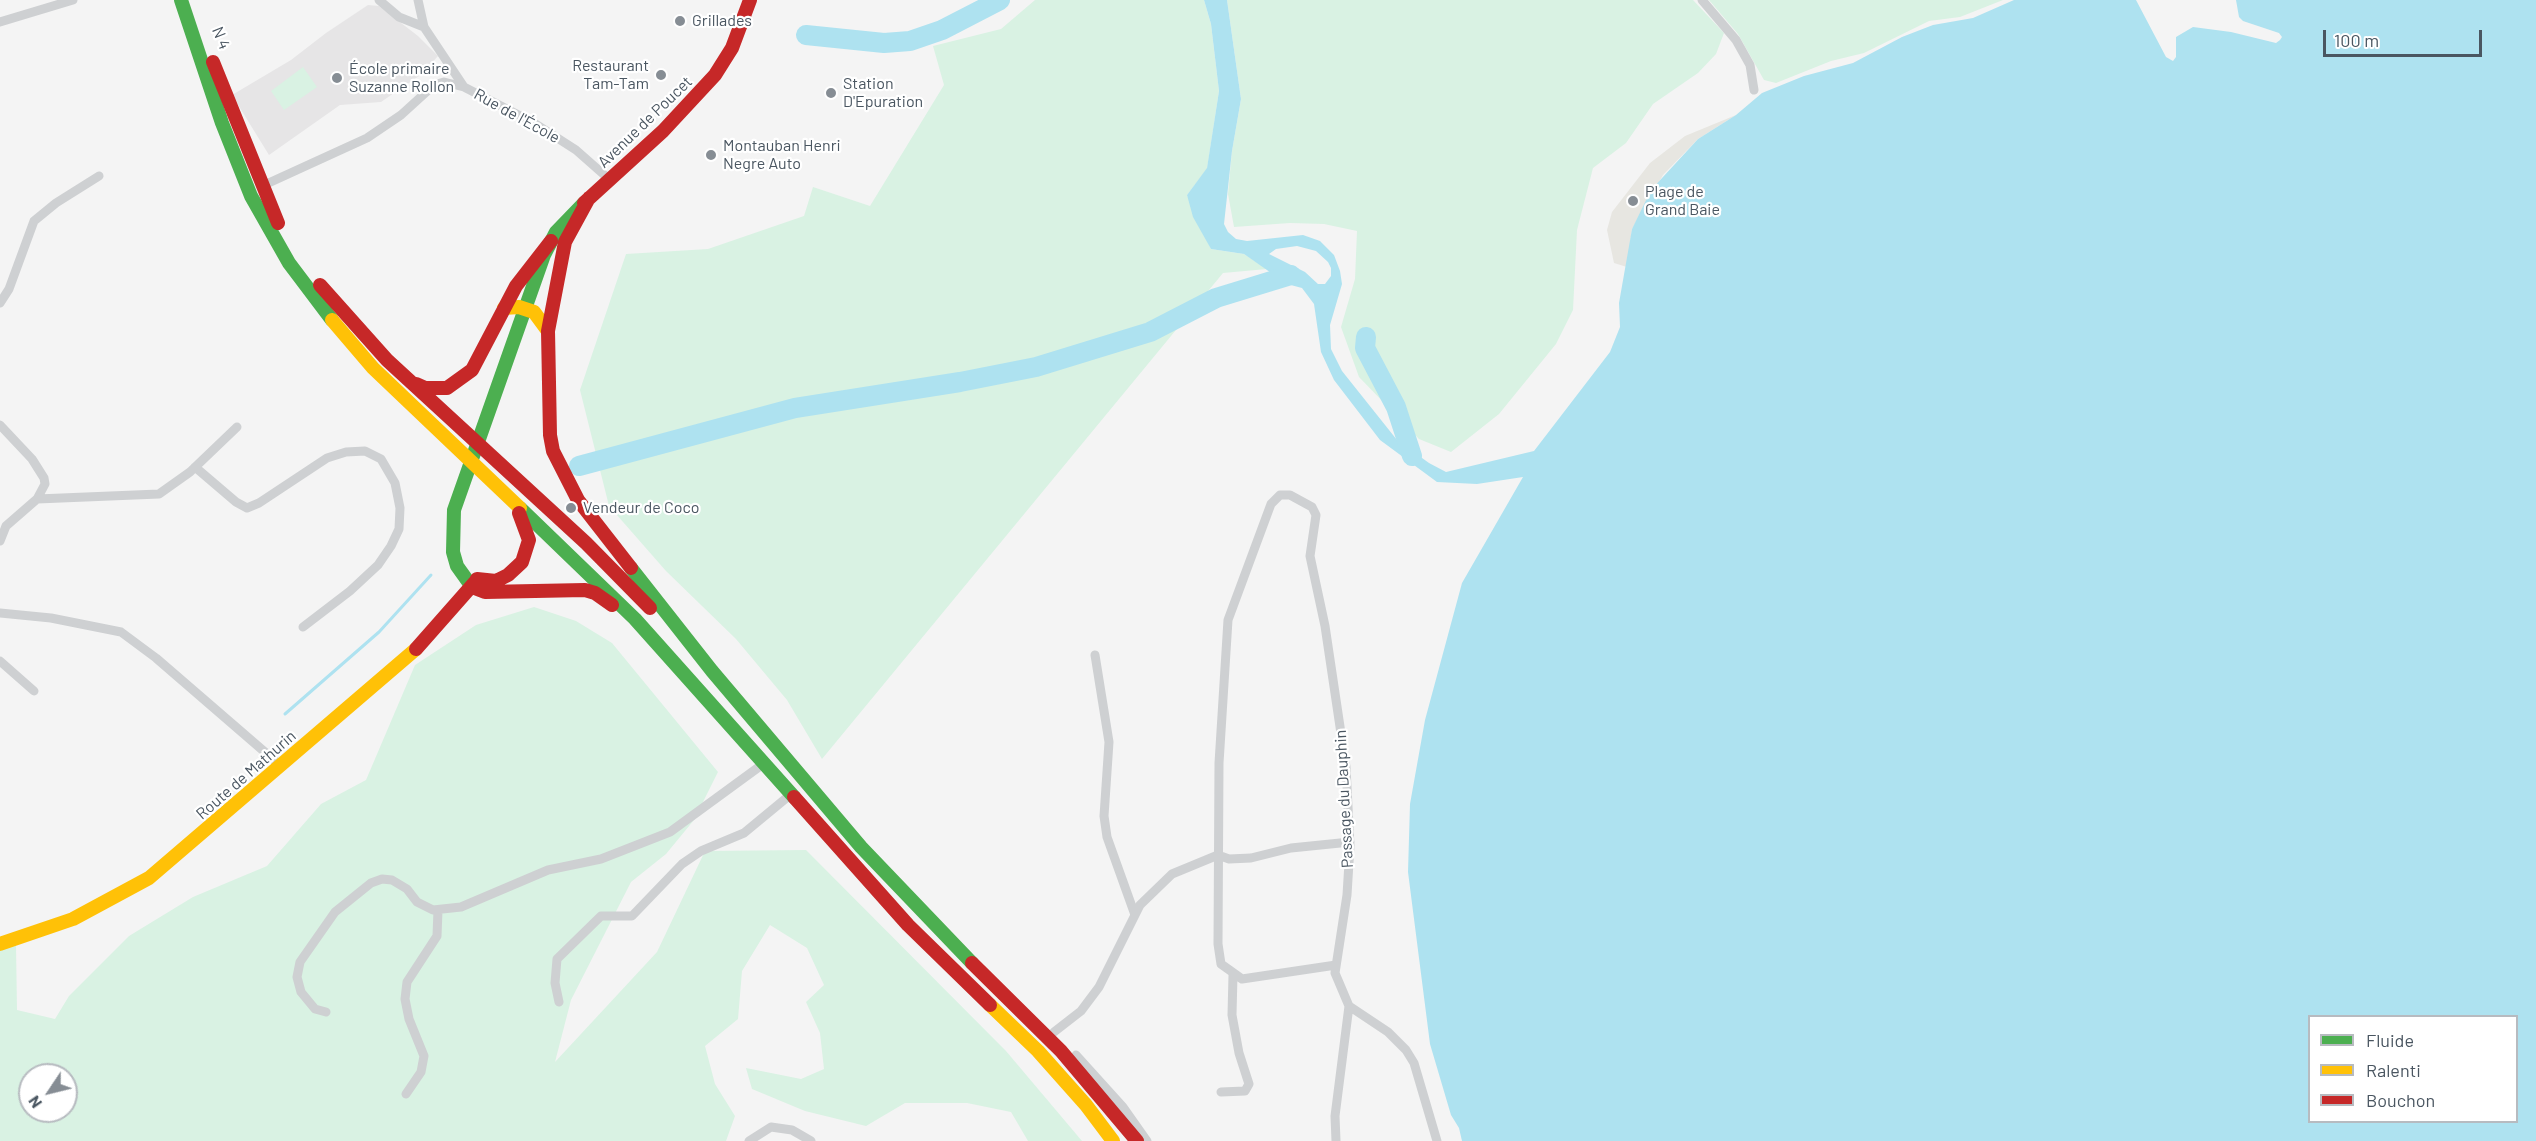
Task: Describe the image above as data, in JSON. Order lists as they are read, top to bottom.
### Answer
{
  "streets": {
    "main road": ["N 4", "Avenue de Poucet", "Route de Mathurin"],
    "street": ["Rue de l'École", "Passage du Dauphin"]
  },
  "crossings": [
    ["N 4", "Rue de l'École"],
    ["Rue de l'École", "Avenue de Poucet"]
  ],
  "places": [
    "Grillades",
    "Restaurant Tam-Tam",
    "École primaire Suzanne Rollon",
    "Station D'Epuration",
    "Montauban Henri Negre Auto",
    "Plage de Grand Baie",
    "Vendeur de Coco"
  ],
  "legend": ["Fluide", "Ralenti", "Bouchon"],
  "scale_bar": "100 m",
  "north": "bottom left"
}
